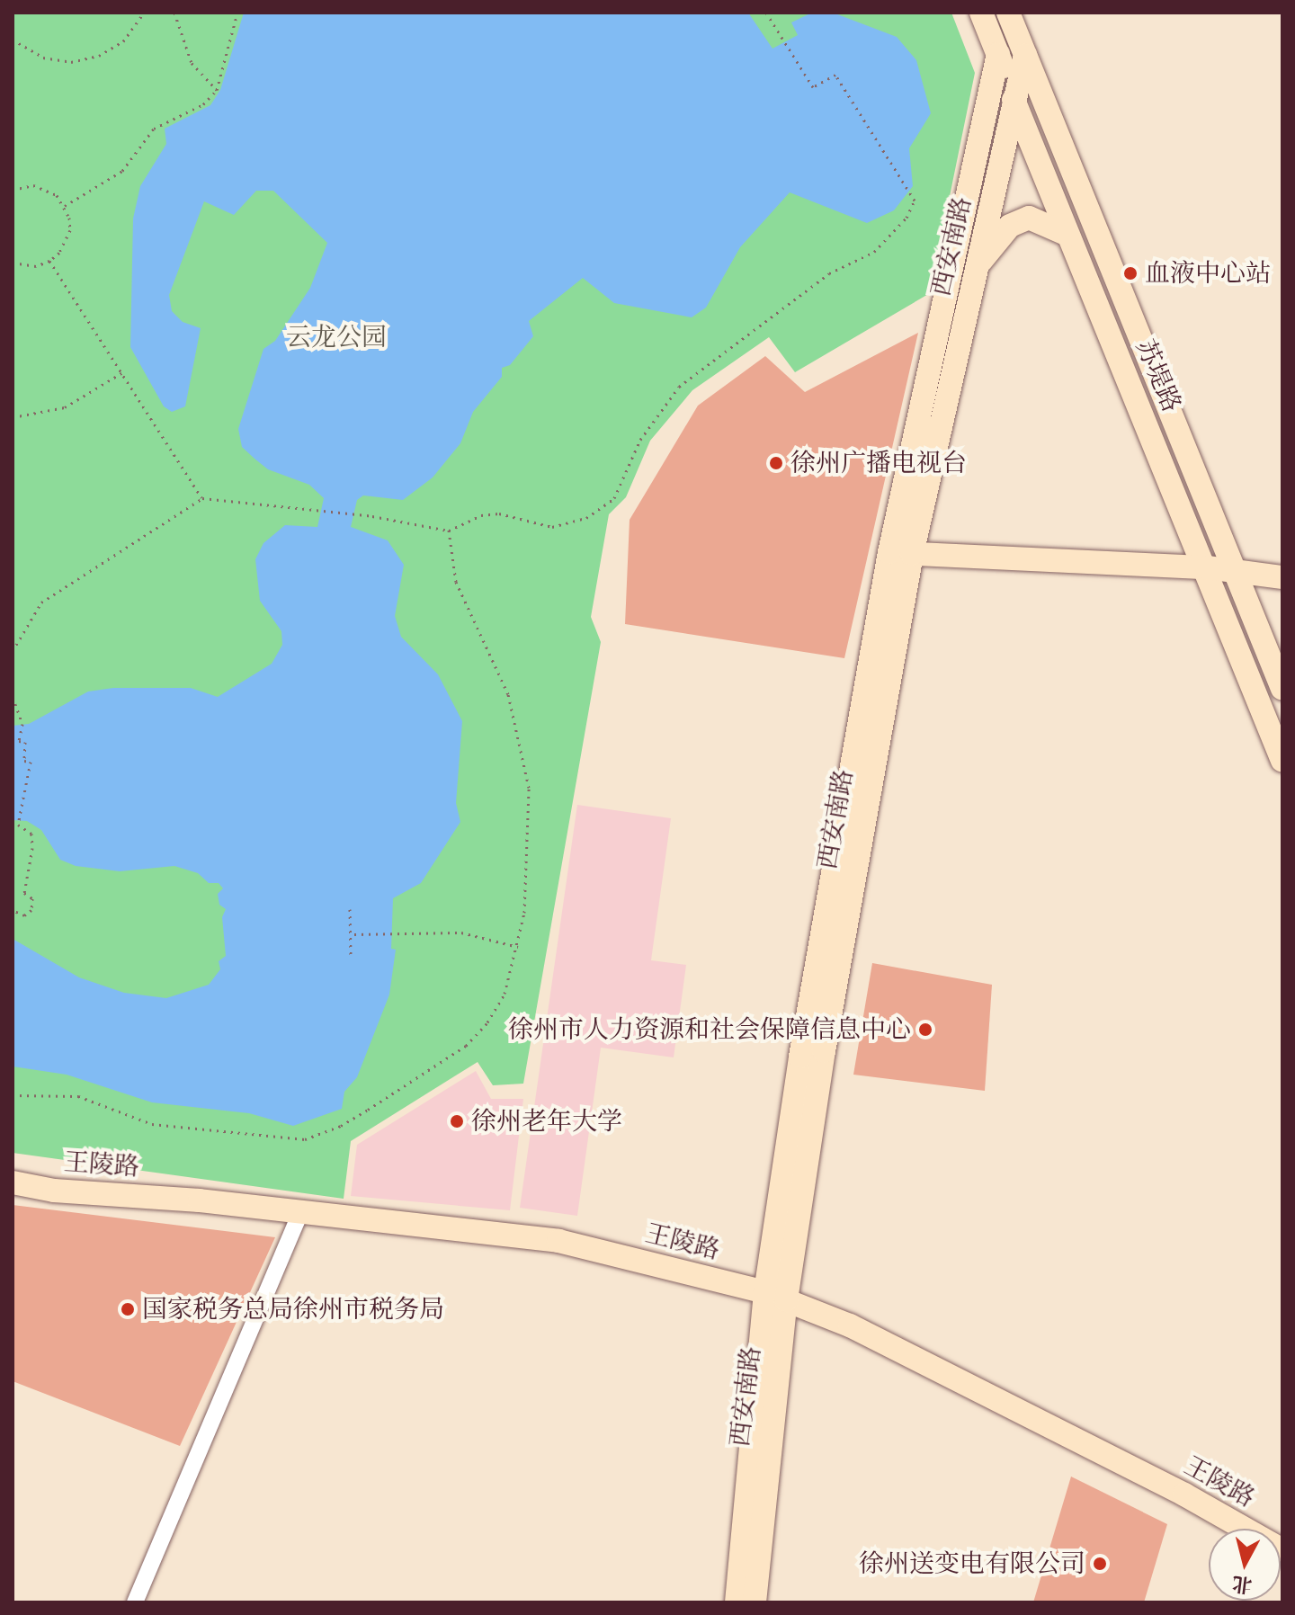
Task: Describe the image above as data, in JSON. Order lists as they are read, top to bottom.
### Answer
{
  "streets": {
    "main road": ["西安南路", "苏堤路", "王陵路"]
  },
  "crossings": [
    ["西安南路", "苏堤路"],
    ["西安南路", "王陵路"]
  ],
  "parks": ["云龙公园"],
  "places": [
    "血液中心站",
    "徐州广播电视台",
    "徐州市人力资源和社会保障信息中心",
    "徐州老年大学",
    "国家税务总局徐州市税务局",
    "徐州送变电有限公司"
  ],
  "north": "bottom"
}
